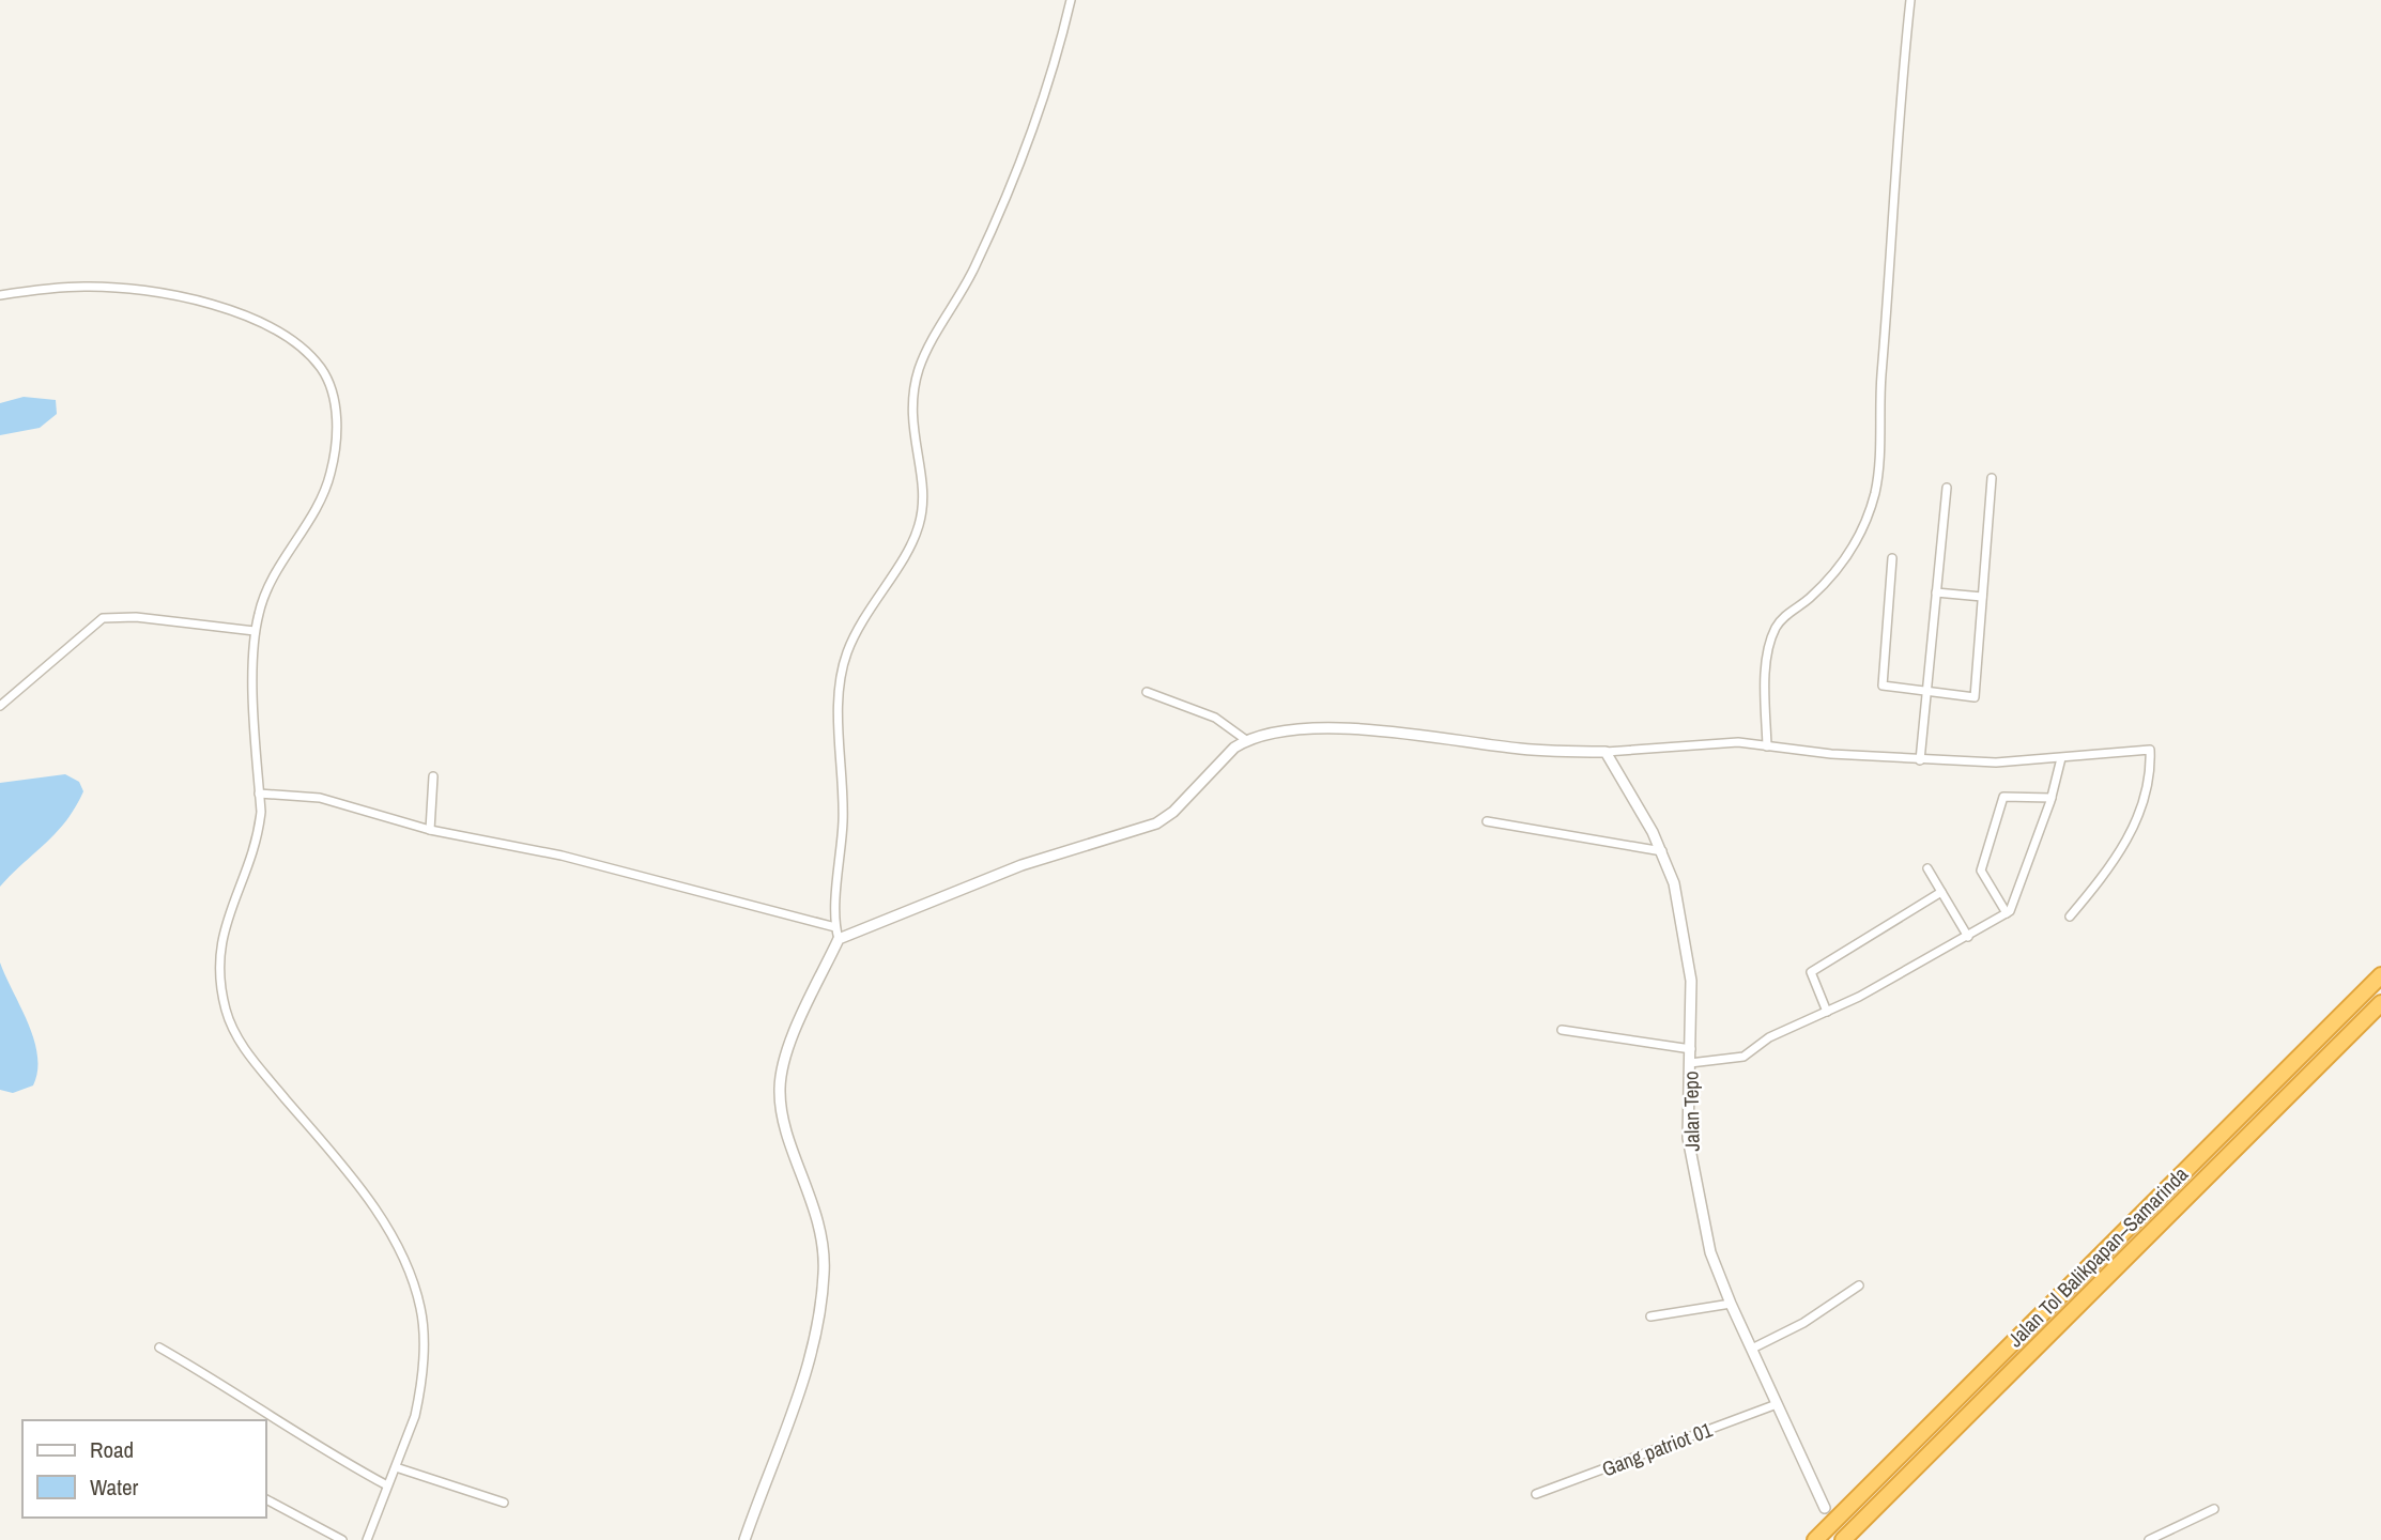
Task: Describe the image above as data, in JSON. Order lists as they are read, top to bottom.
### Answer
{
  "streets": {
    "highway": ["Jalan Tol Balikpapan–Samarinda"],
    "street": ["Jalan Tepo", "Gang patriot 01"]
  },
  "crossings": [
    ["Jalan Tepo", "Gang patriot 01"]
  ],
  "legend": ["Road", "Water"]
}
